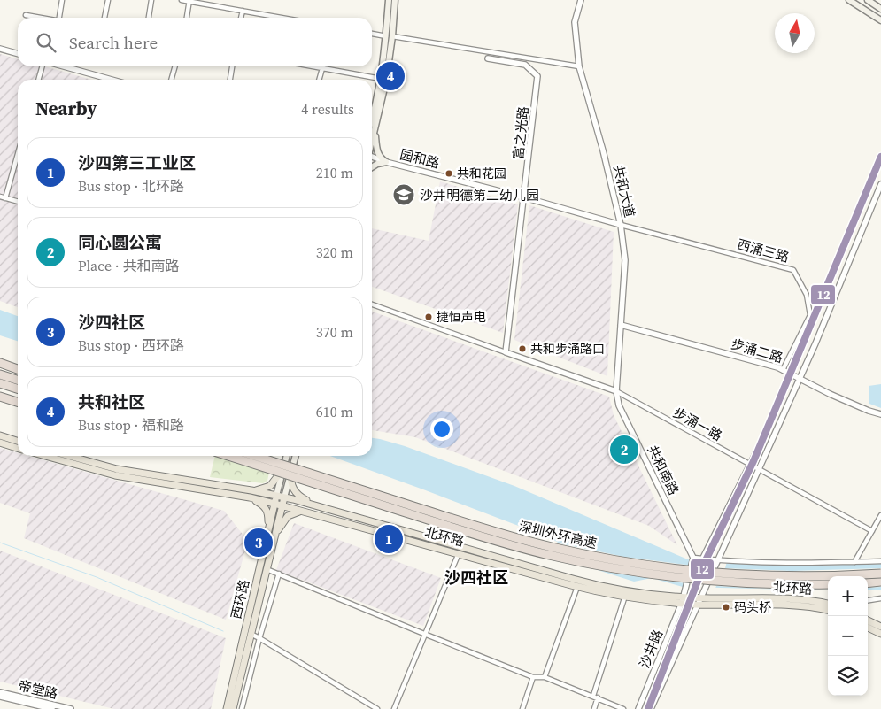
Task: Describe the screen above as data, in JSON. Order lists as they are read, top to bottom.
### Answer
{
  "streets": {
    "highway": ["深圳外环高速"],
    "main road": ["北环路", "西环路"],
    "street": [
      "富之光路",
      "园和路",
      "共和大道",
      "西涌三路",
      "步涌二路",
      "步涌一路",
      "共和南路",
      "沙井路",
      "帝堂路"
    ]
  },
  "crossings": [
    ["富之光路", "园和路"],
    ["富之光路", "步涌一路"],
    ["园和路", "共和大道"],
    ["园和路", "西涌三路"],
    ["共和大道", "西涌三路"],
    ["共和大道", "步涌二路"],
    ["共和大道", "步涌一路"],
    ["共和大道", "共和南路"],
    ["西涌三路", "步涌二路"],
    ["步涌一路", "共和南路"],
    ["北环路", "西环路"],
    ["北环路", "沙井路"]
  ],
  "districts": ["沙四社区"],
  "places": {
    "other": [
      "共和花园",
      "捷恒声电",
      "共和步涌路口",
      "码头桥"
    ],
    "school or university": ["沙井明德第二幼儿园"]
  },
  "lines": ["transit line 12"],
  "north": "top",
  "page": {
    "search": "Search here",
    "pins": [
      "4",
      "2",
      "1",
      "3"
    ],
    "heading": ["Nearby", "4 results"],
    "list": [
      {
        "mark": "1",
        "name": "沙四第三工业区",
        "note": "Bus stop · 北环路",
        "value": "210 m"
      },
      {
        "mark": "2",
        "name": "同心圆公寓",
        "note": "Place · 共和南路",
        "value": "320 m"
      },
      {
        "mark": "3",
        "name": "沙四社区",
        "note": "Bus stop · 西环路",
        "value": "370 m"
      },
      {
        "mark": "4",
        "name": "共和社区",
        "note": "Bus stop · 福和路",
        "value": "610 m"
      }
    ],
    "map_buttons": ["+", "−"]
  }
}
